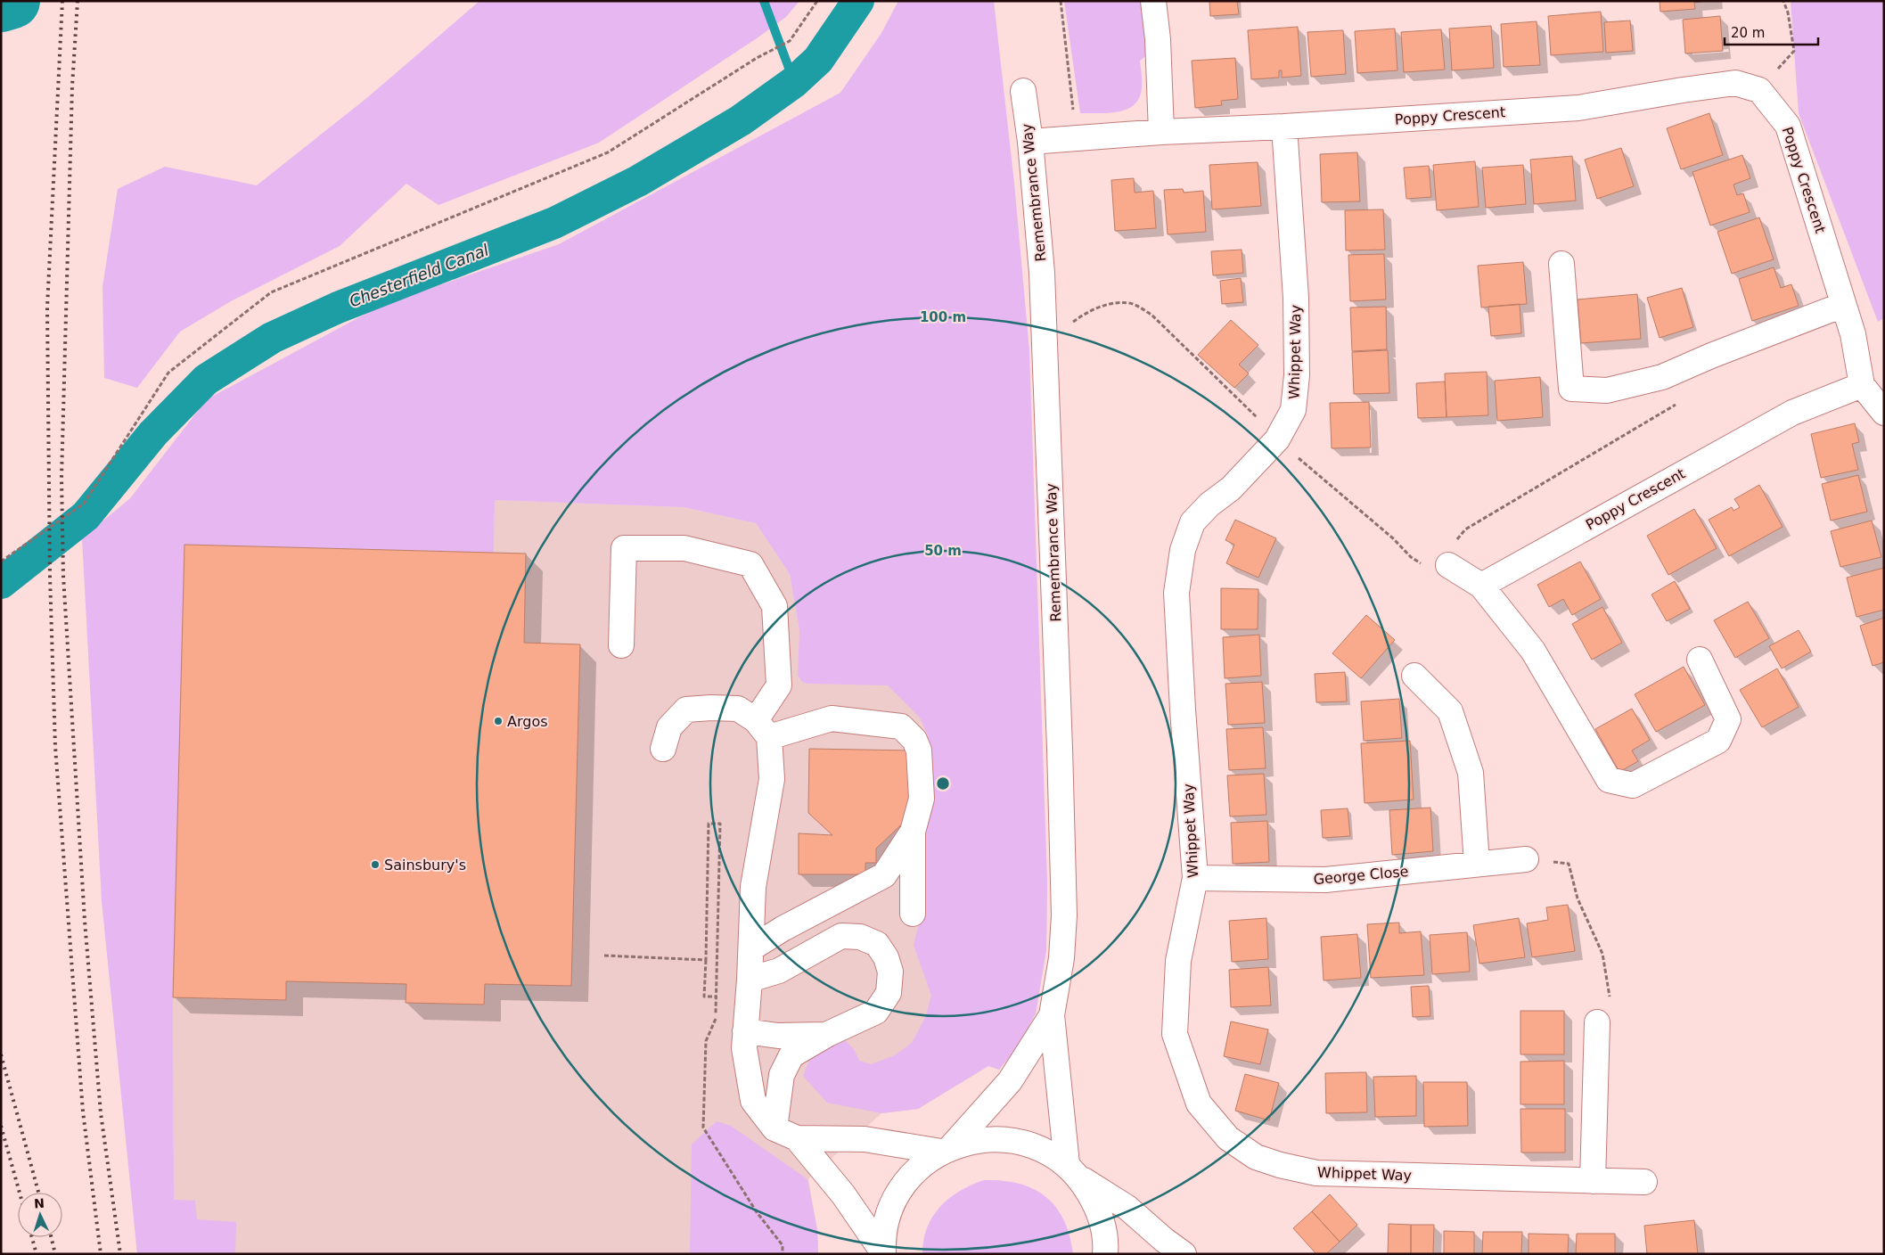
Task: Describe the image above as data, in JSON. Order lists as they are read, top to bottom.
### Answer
{
  "streets": {
    "main road": [
      "Poppy Crescent",
      "Remembrance Way",
      "Whippet Way",
      "George Close"
    ]
  },
  "crossings": [
    ["Poppy Crescent", "Remembrance Way"],
    ["Poppy Crescent", "Whippet Way"],
    ["Whippet Way", "George Close"]
  ],
  "water": ["Chesterfield Canal"],
  "places": ["Argos", "Sainsbury's"],
  "scale_bar": "20 m",
  "north": "top",
  "rings": ["100 m", "50 m"]
}
